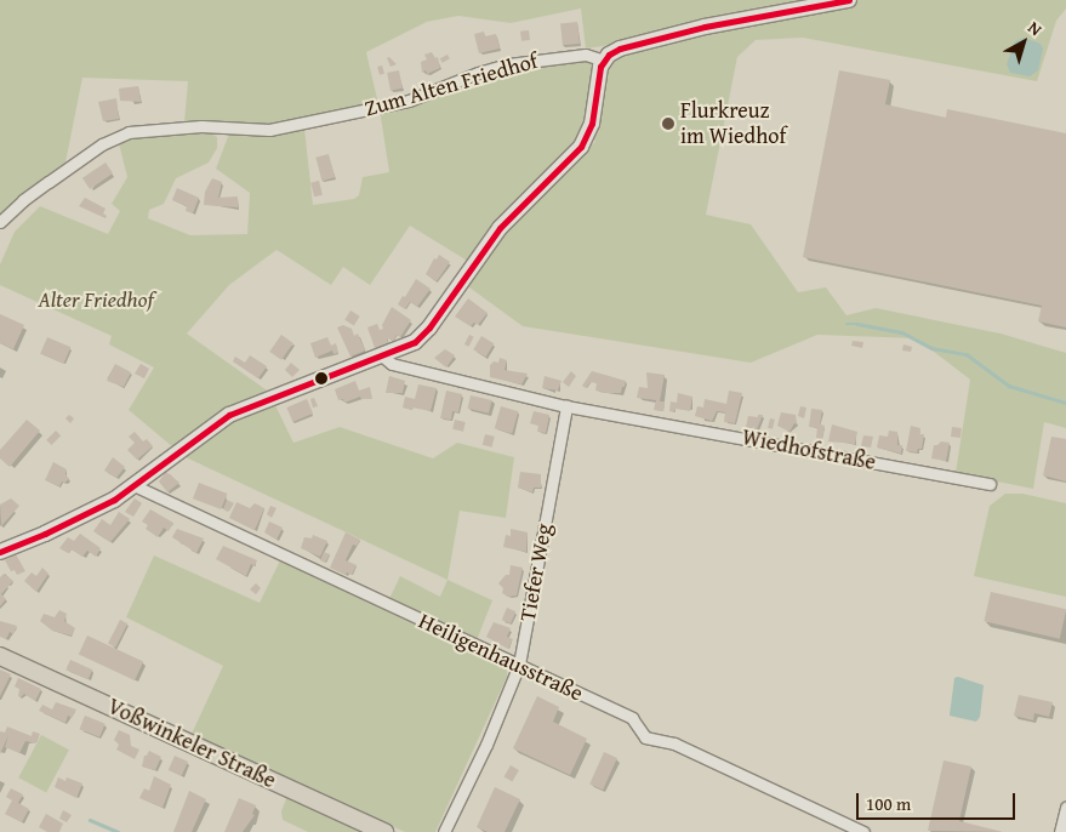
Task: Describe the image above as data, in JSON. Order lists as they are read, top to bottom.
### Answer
{
  "streets": {
    "main road": ["Voßwinkeler Straße"],
    "street": [
      "Zum Alten Friedhof",
      "Wiedhofstraße",
      "Tiefer Weg",
      "Heiligenhausstraße"
    ]
  },
  "crossings": [
    ["Wiedhofstraße", "Tiefer Weg"],
    ["Tiefer Weg", "Heiligenhausstraße"]
  ],
  "parks": ["Alter Friedhof"],
  "places": ["Flurkreuz im Wiedhof"],
  "scale_bar": "100 m",
  "north": "top right"
}
